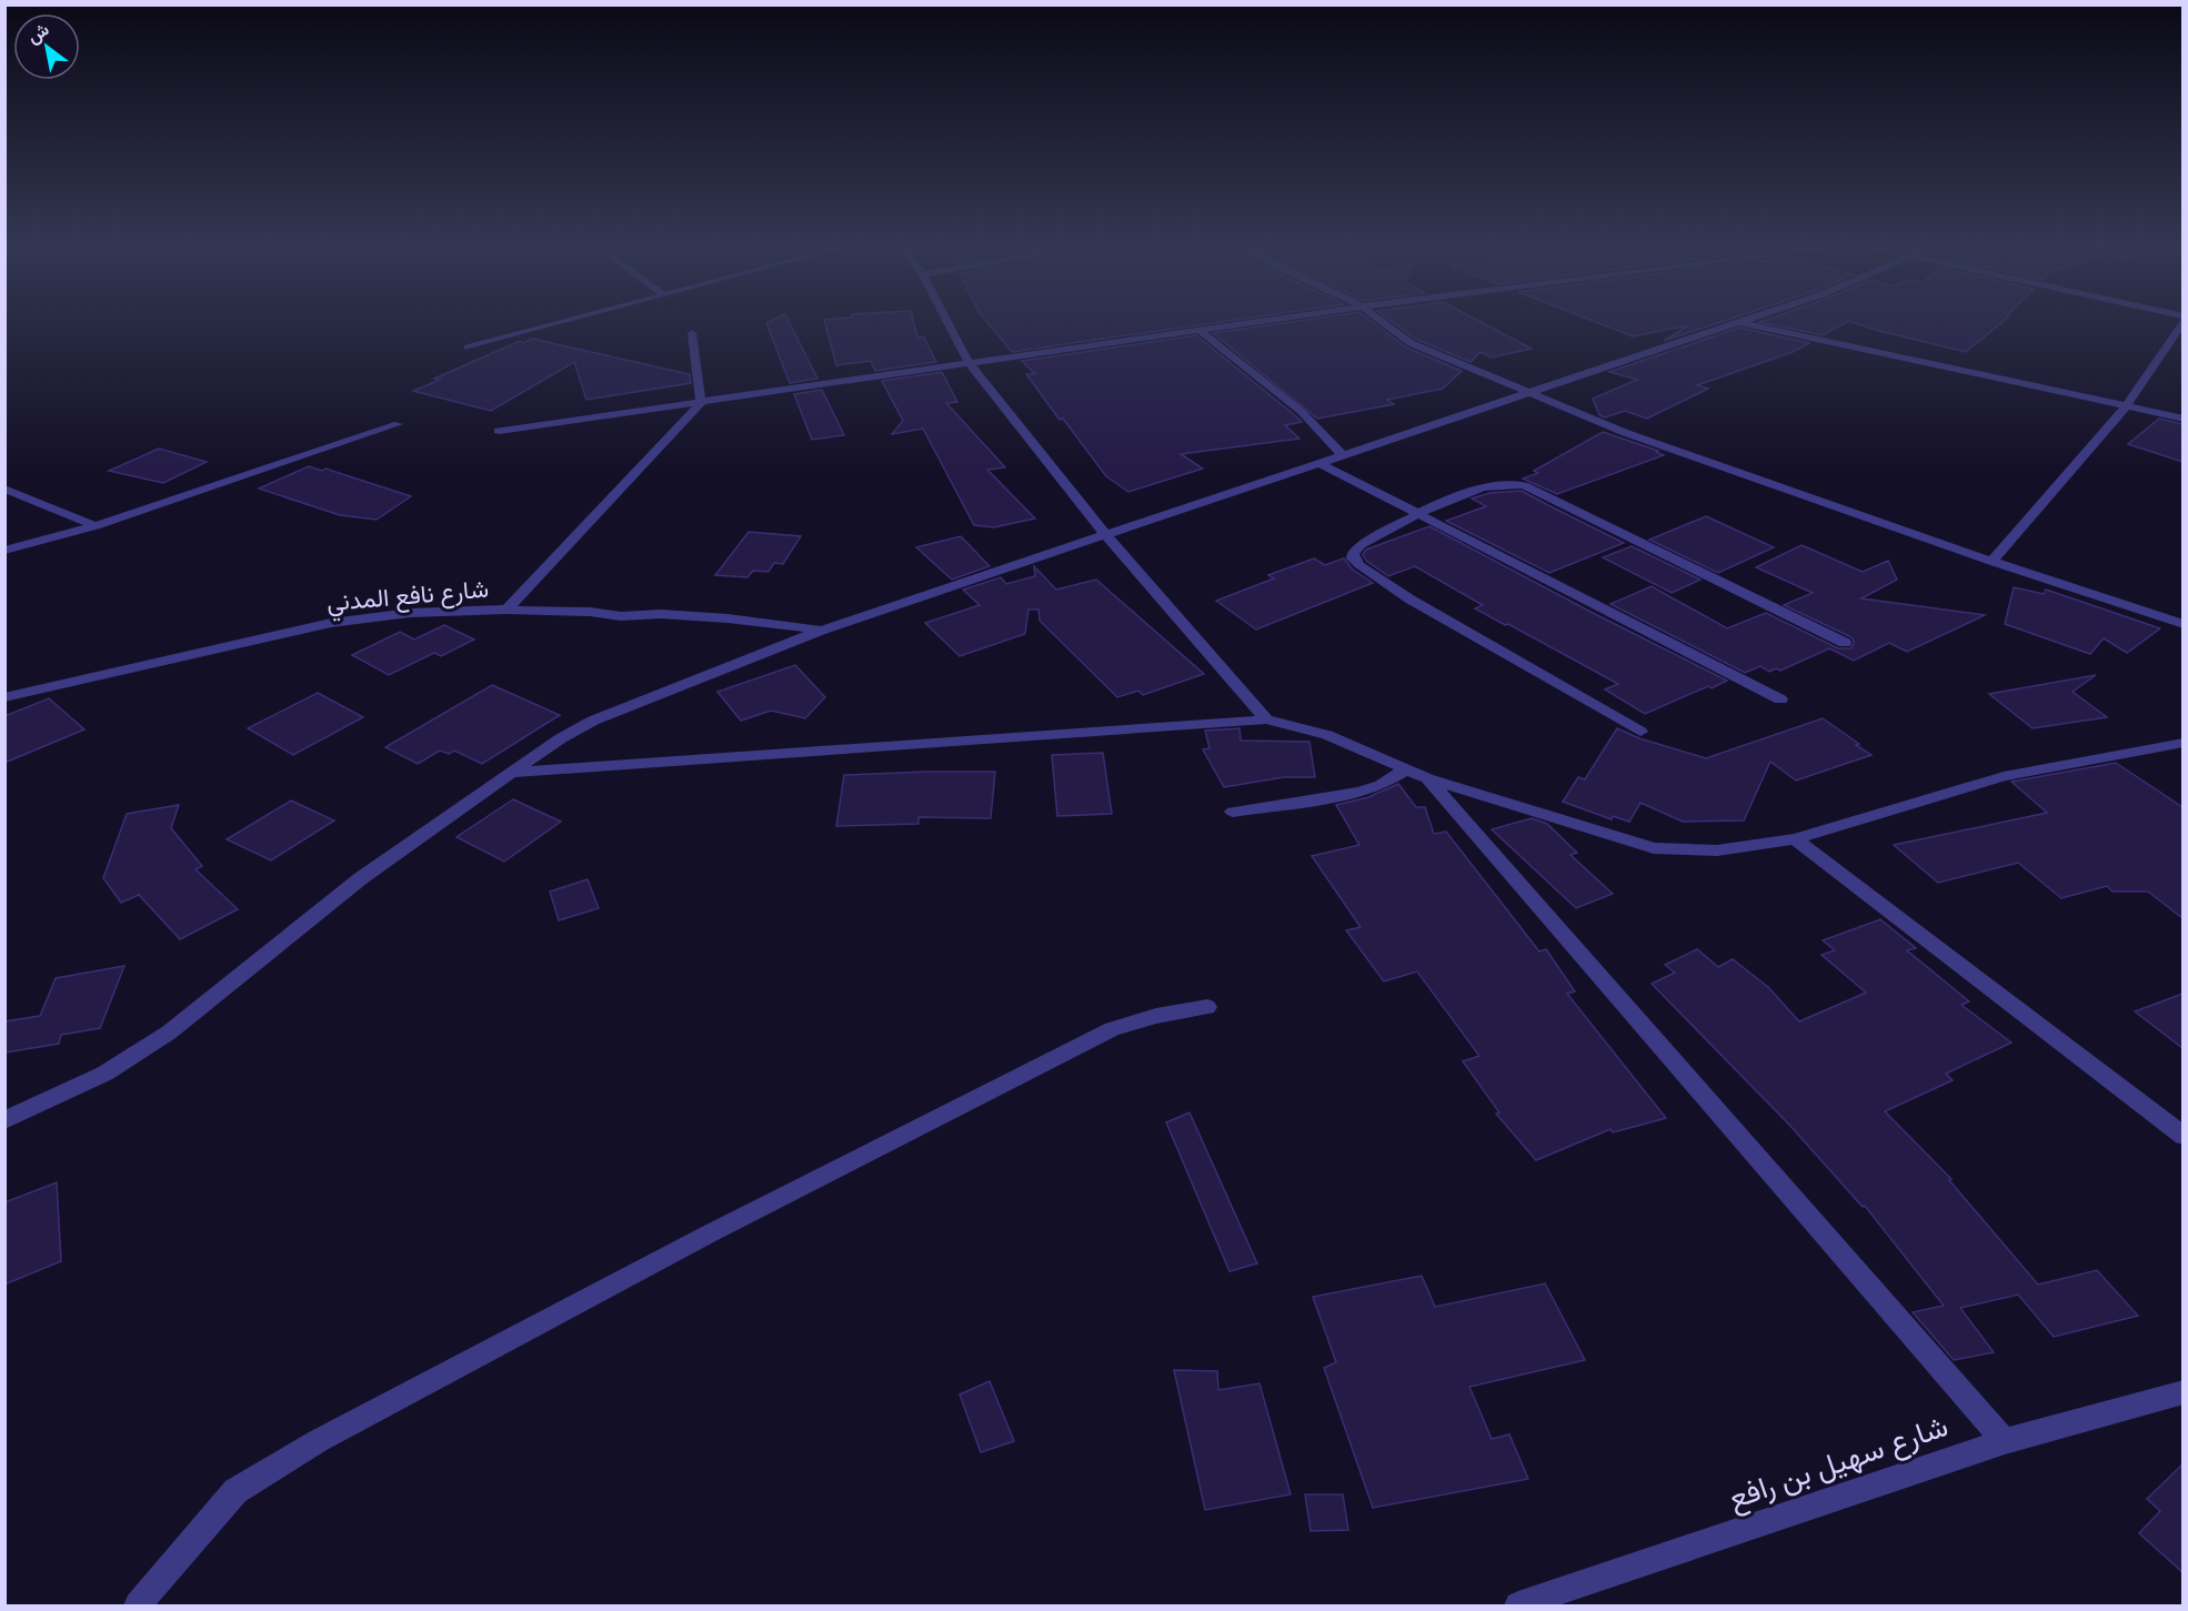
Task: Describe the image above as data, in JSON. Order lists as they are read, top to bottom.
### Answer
{
  "streets": {
    "street": ["شارع نافع المدني", "شارع سهيل بن رافع"]
  },
  "north": "top left"
}
